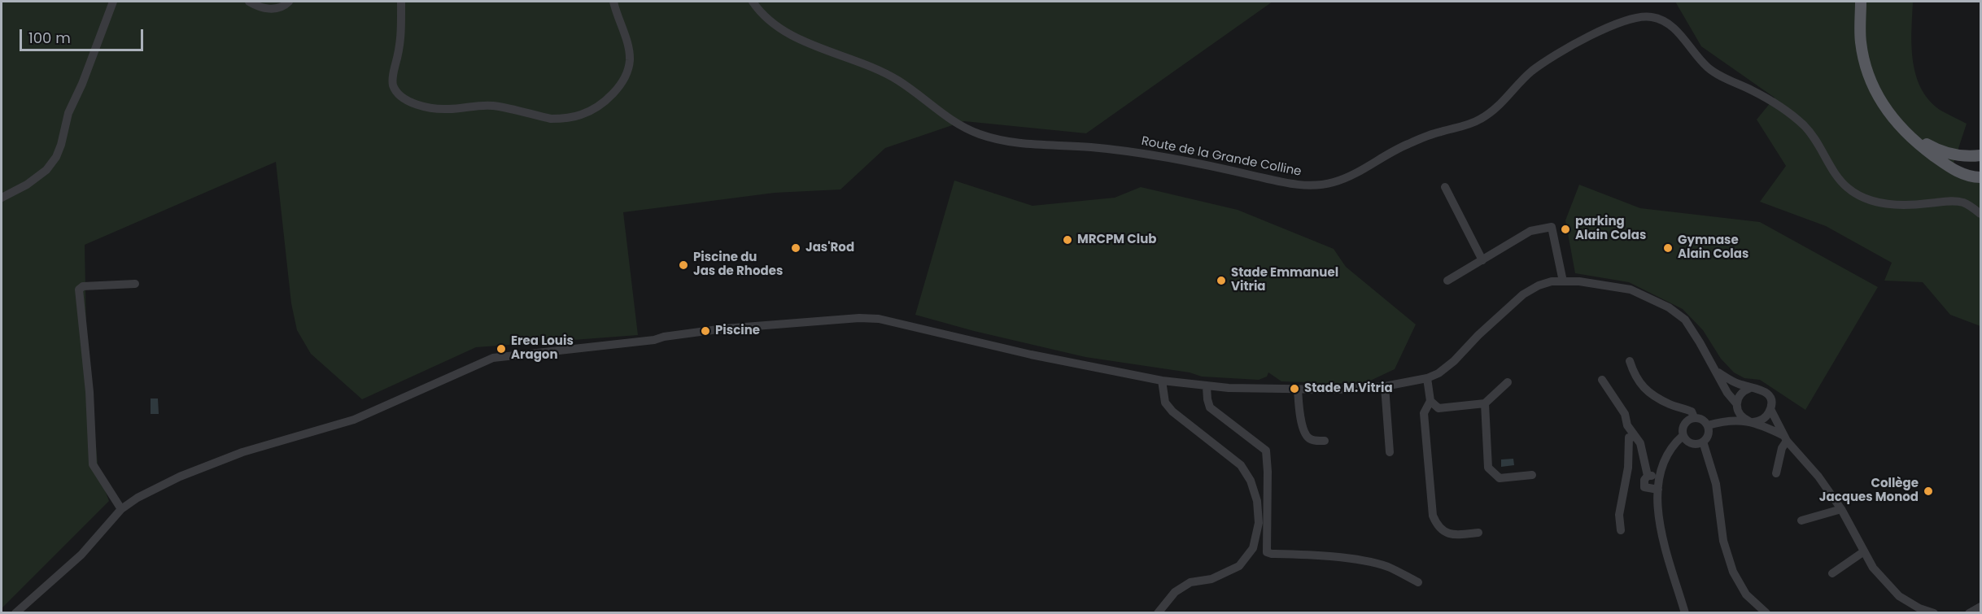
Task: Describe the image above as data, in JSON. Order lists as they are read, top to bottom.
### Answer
{
  "streets": {
    "street": ["Route de la Grande Colline"]
  },
  "places": [
    "parking Alain Colas",
    "MRCPM Club",
    "Jas'Rod",
    "Gymnase Alain Colas",
    "Piscine du Jas de Rhodes",
    "Stade Emmanuel Vitria",
    "Piscine",
    "Erea Louis Aragon",
    "Stade M.Vitria",
    "Collège Jacques Monod"
  ],
  "scale_bar": "100 m"
}
